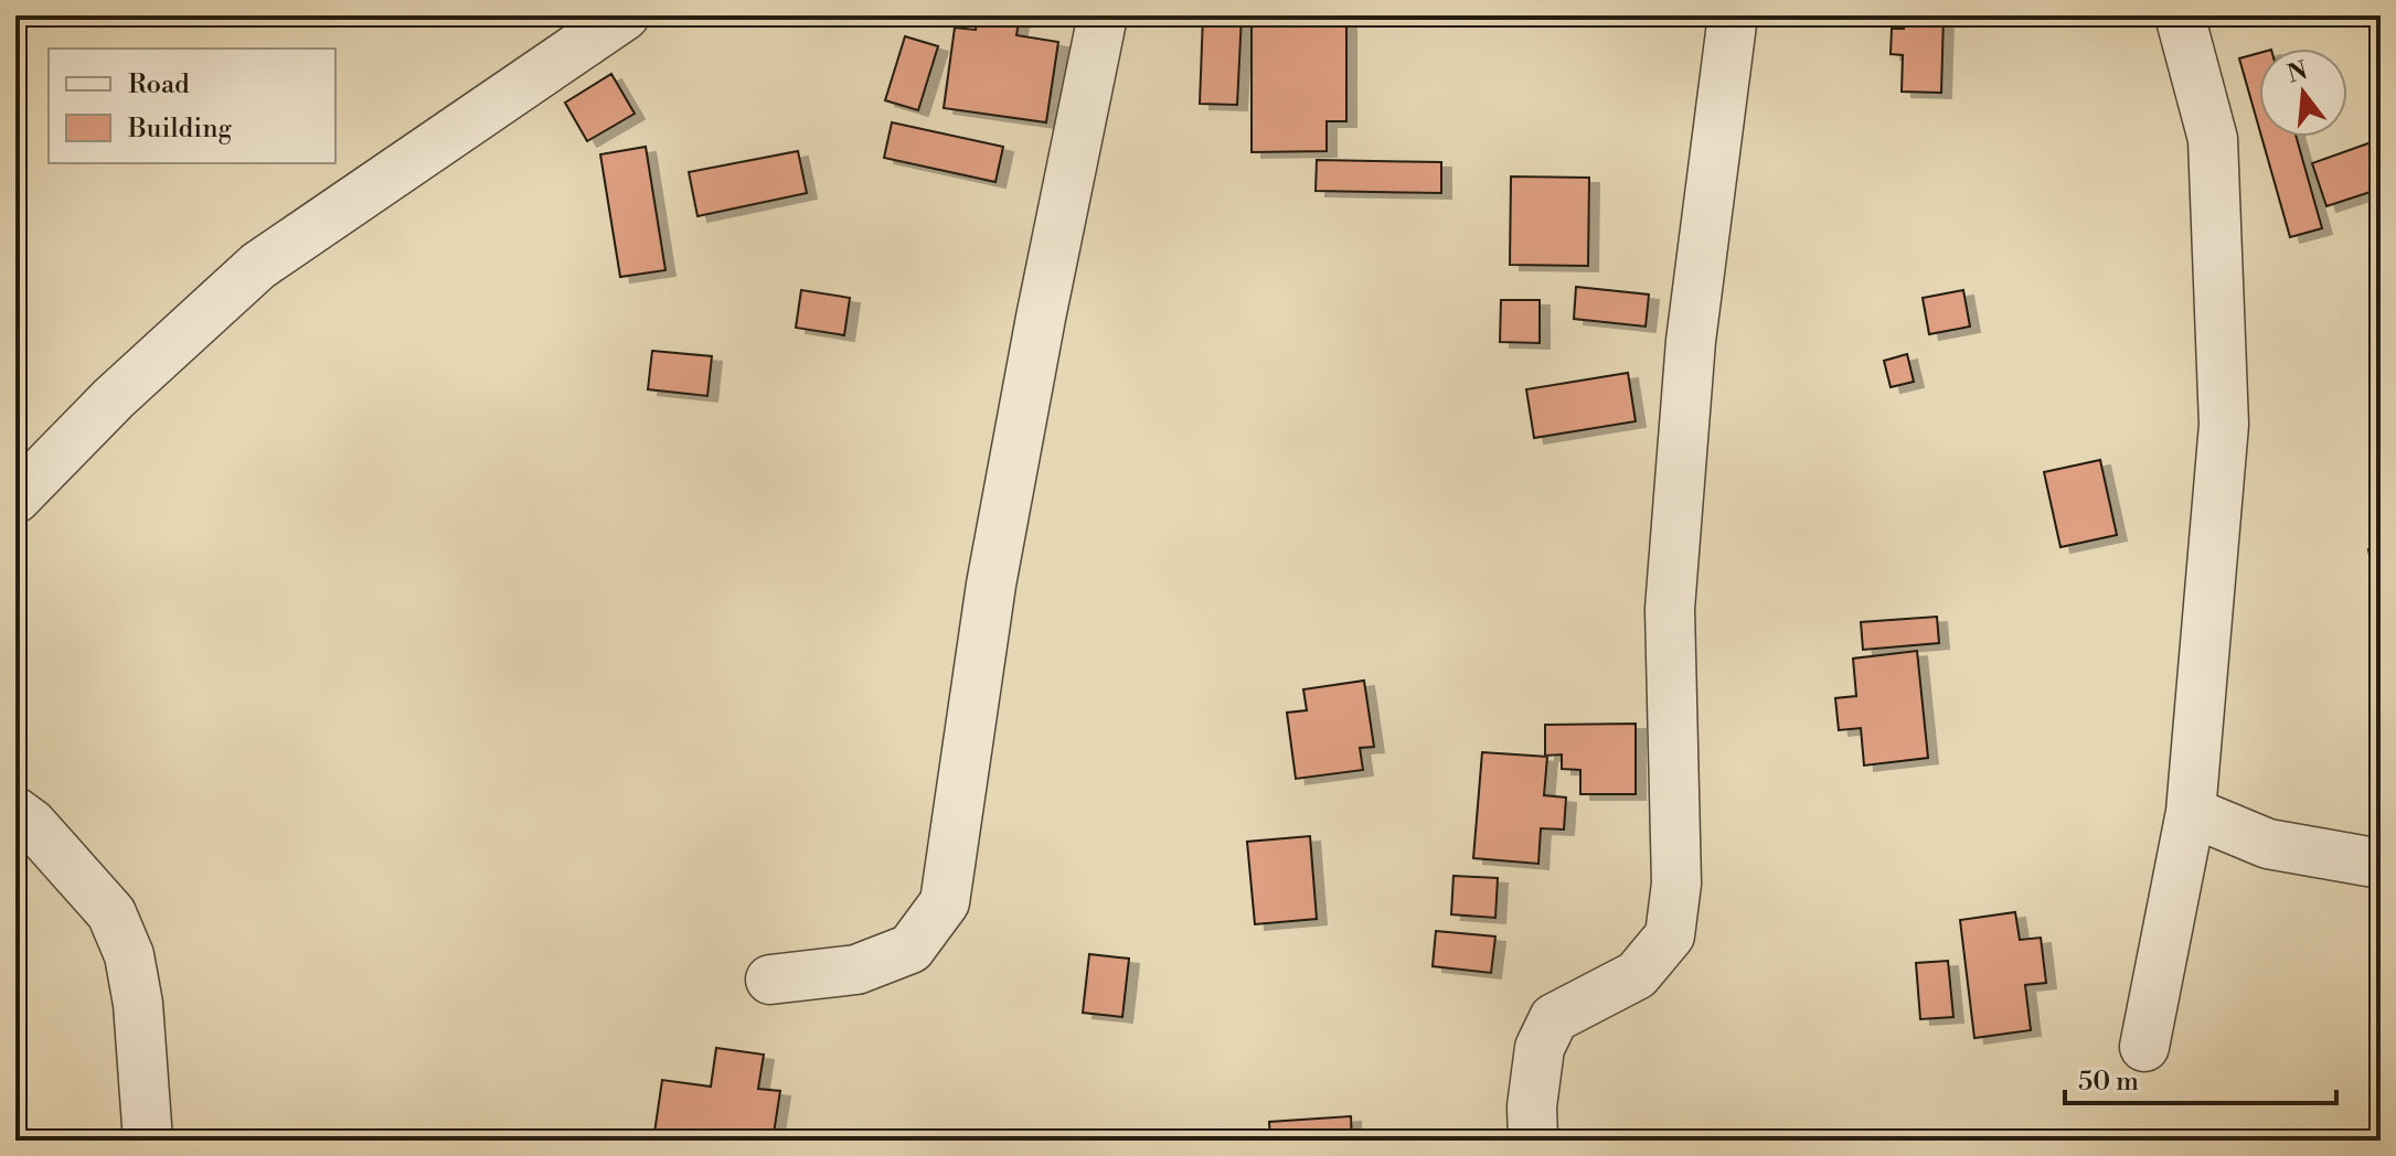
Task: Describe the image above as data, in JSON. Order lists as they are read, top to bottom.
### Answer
{
  "legend": ["Road", "Building"],
  "scale_bar": "50 m",
  "north": "top"
}
